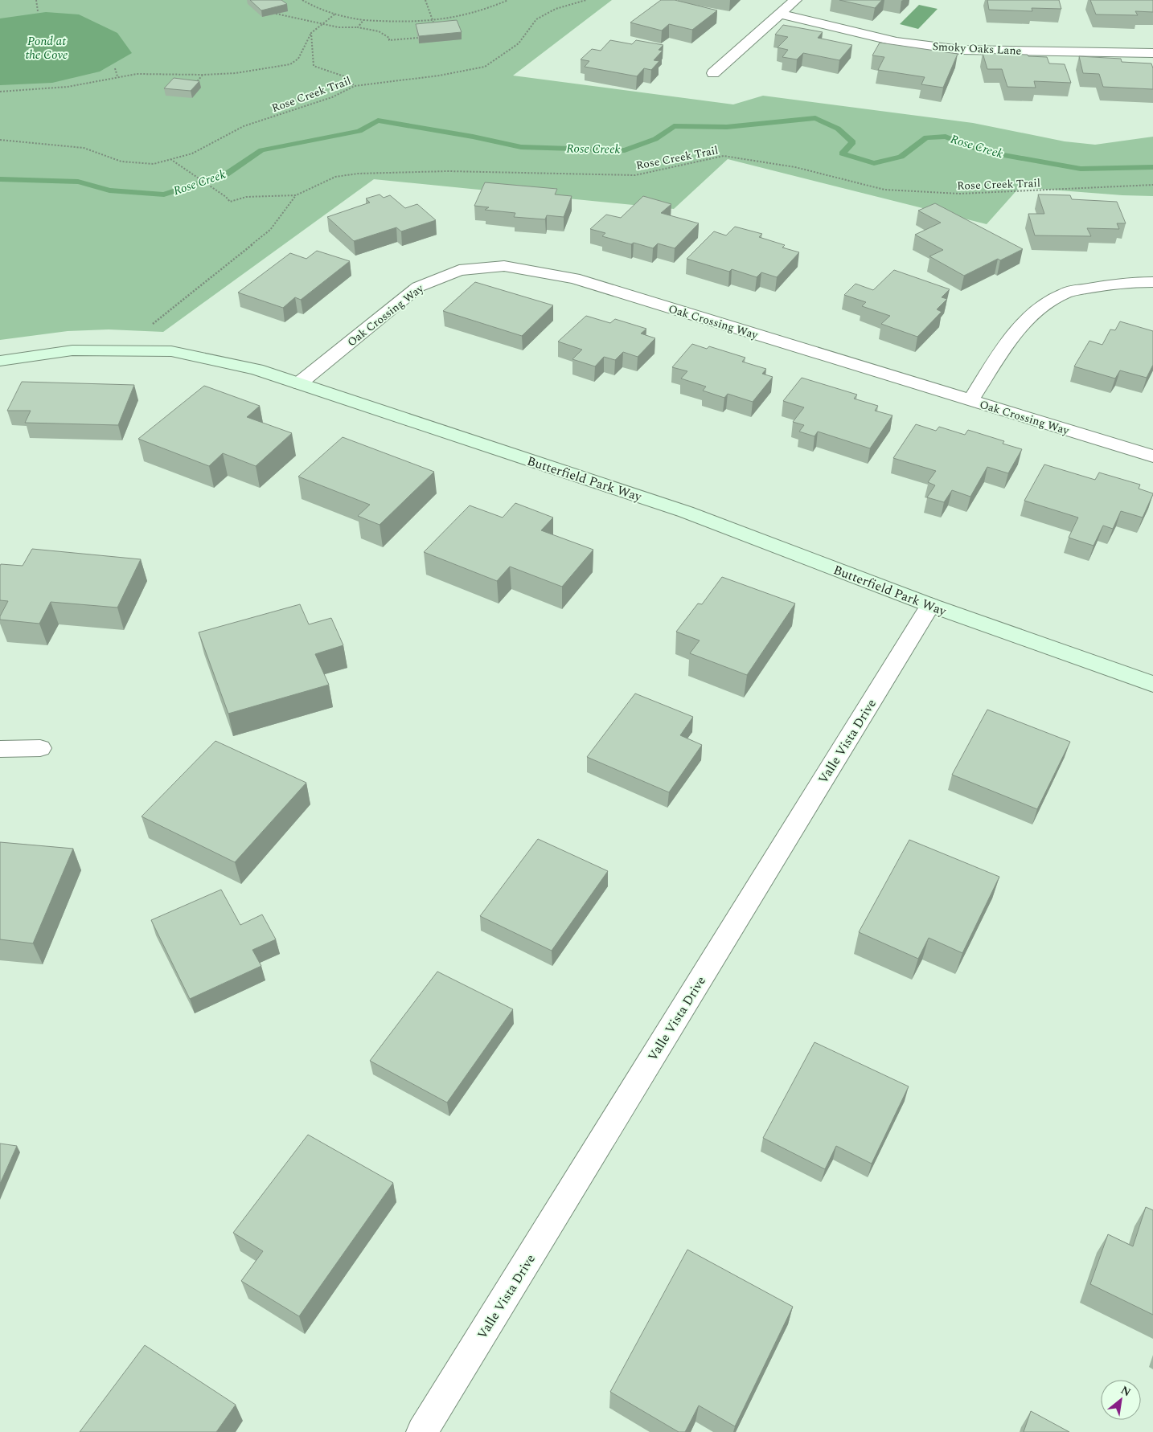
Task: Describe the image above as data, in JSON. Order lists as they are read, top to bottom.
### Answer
{
  "streets": {
    "street": [
      "Smoky Oaks Lane",
      "Oak Crossing Way",
      "Butterfield Park Way",
      "Valle Vista Drive"
    ],
    "path": ["Rose Creek Trail"]
  },
  "crossings": [
    ["Oak Crossing Way", "Butterfield Park Way"],
    ["Butterfield Park Way", "Valle Vista Drive"]
  ],
  "water": ["Pond at the Cove", "Rose Creek"],
  "north": "top right"
}
